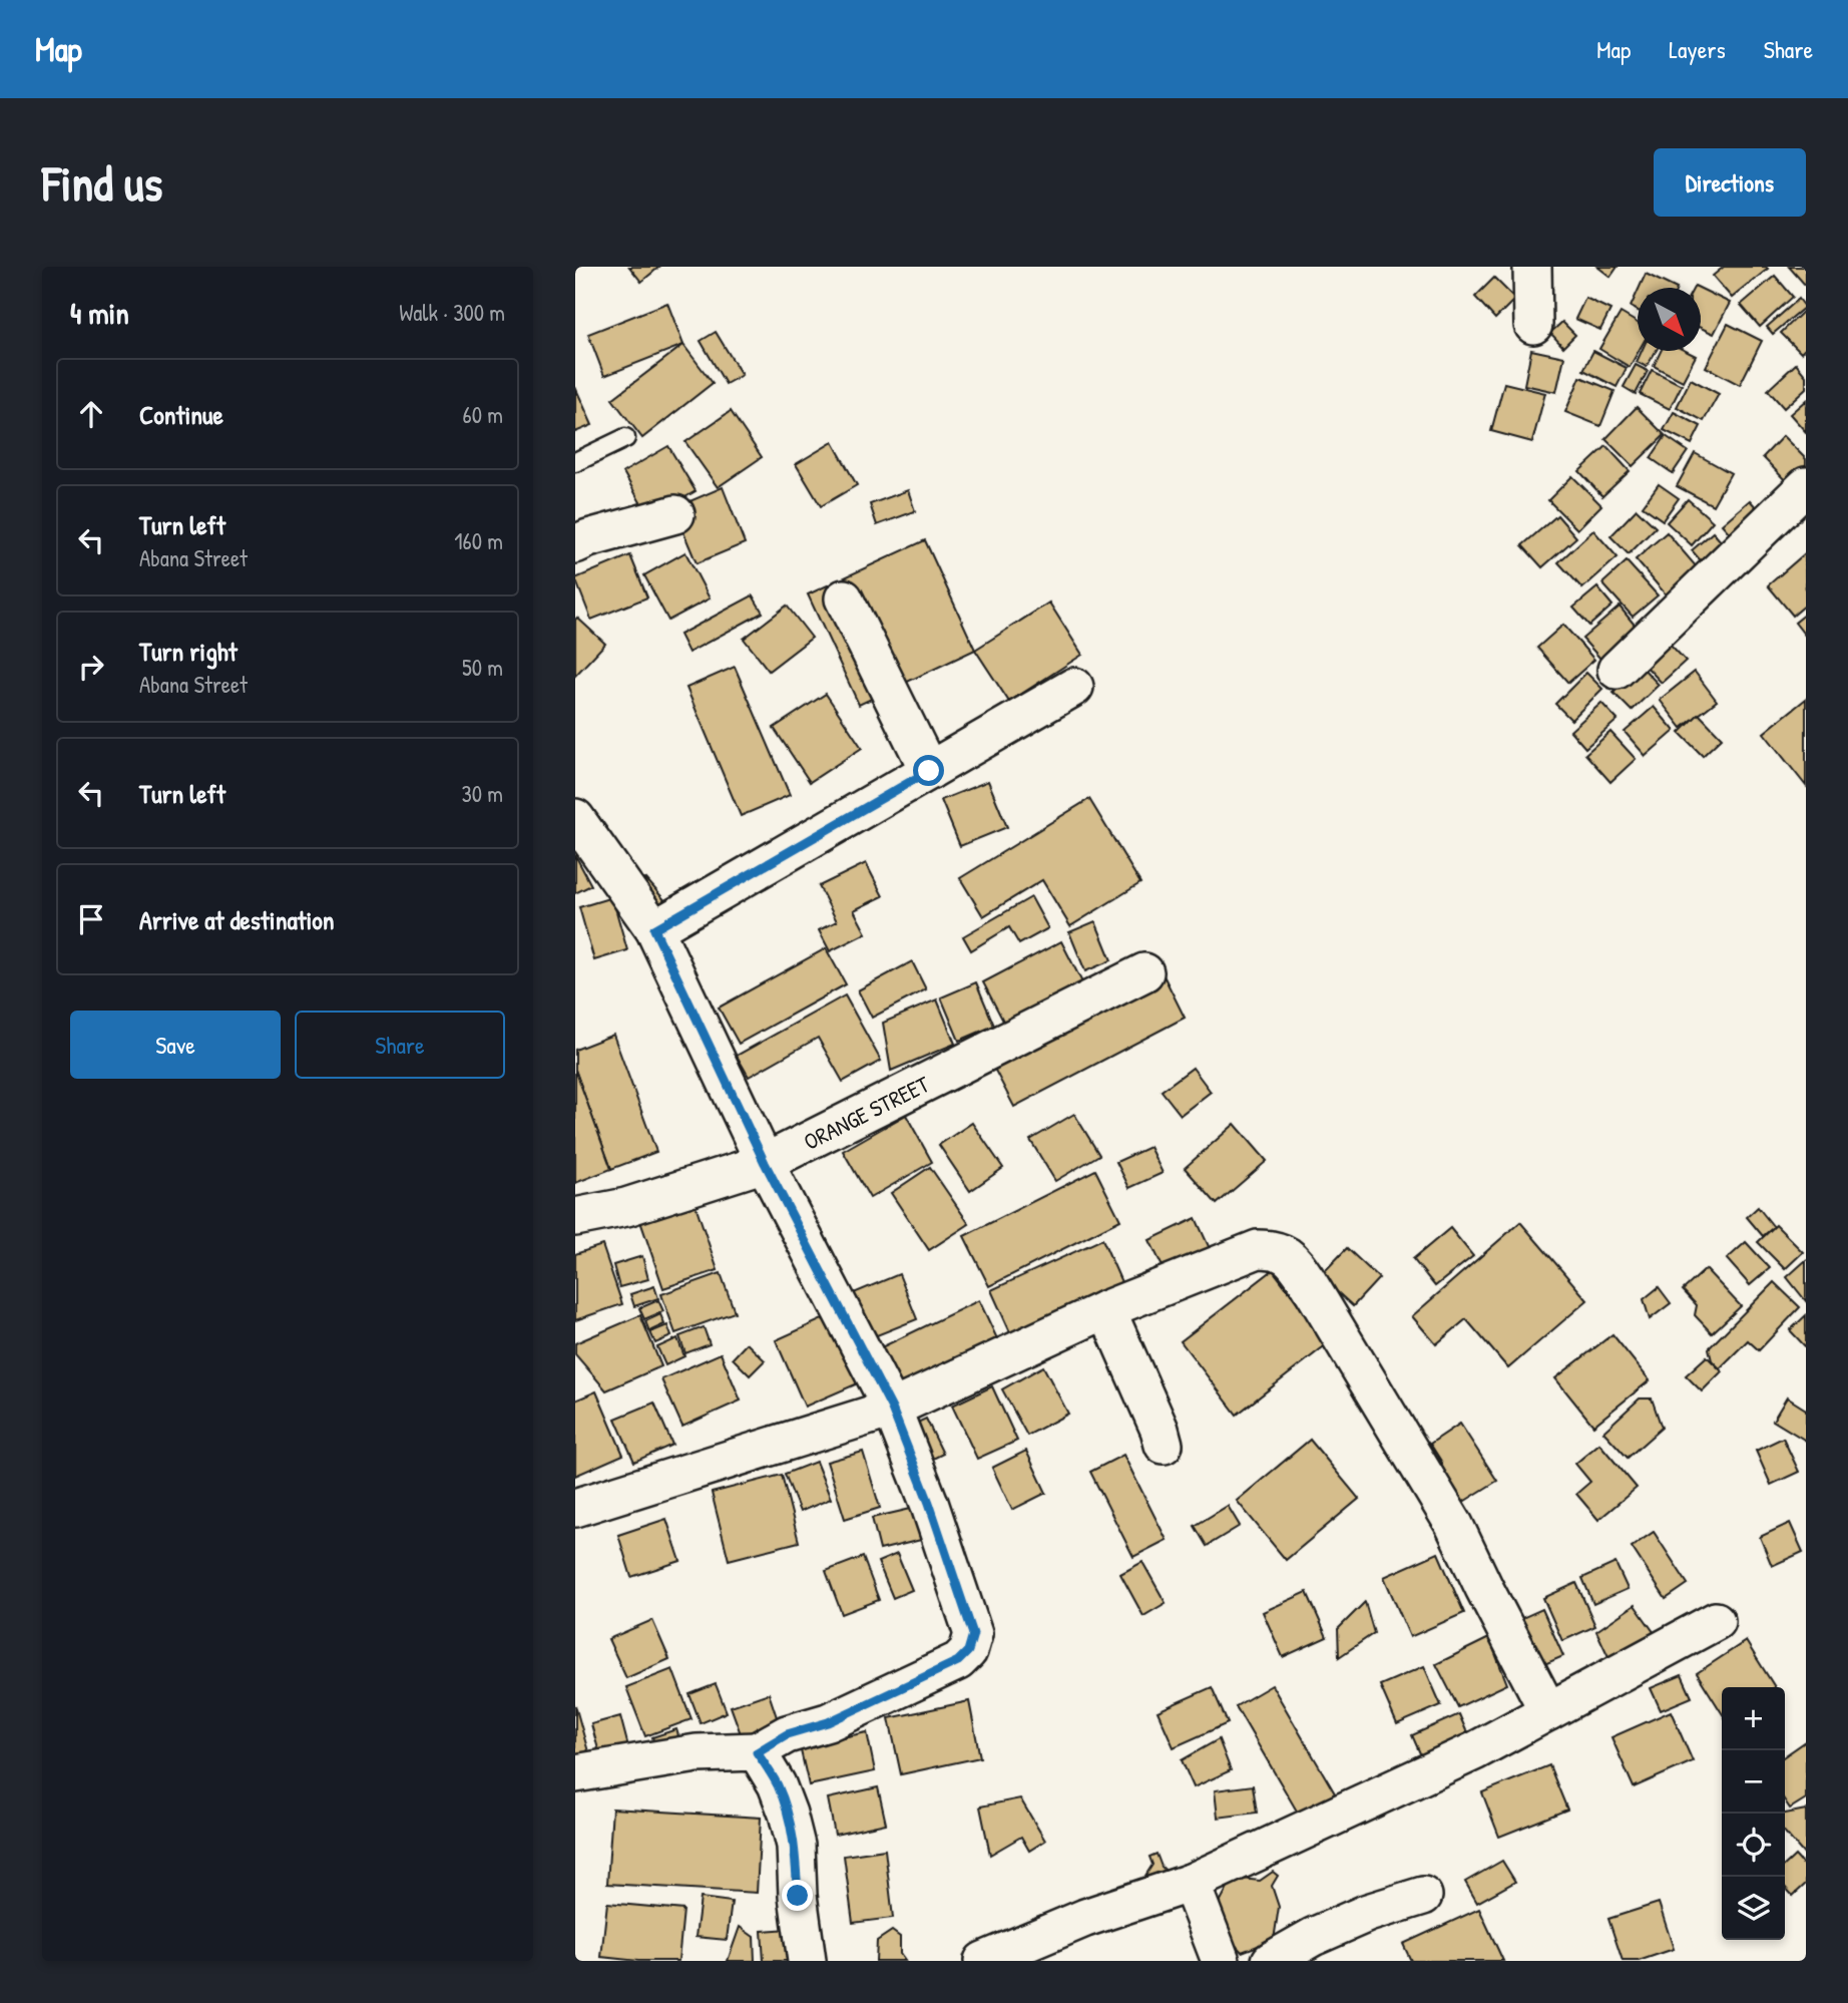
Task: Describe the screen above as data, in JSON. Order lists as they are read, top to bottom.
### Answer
{
  "streets": {
    "street": ["ORANGE STREET"]
  },
  "north": "bottom right",
  "page": {
    "header": "Map",
    "nav": ["Map", "Layers", "Share"],
    "buttons": [
      "Directions",
      ["Save", "Share"]
    ],
    "title": "Find us",
    "heading": ["4 min", "Walk · 300 m"],
    "list": [
      ["Continue", "60 m"],
      ["Turn left", "Abana Street", "160 m"],
      ["Turn right", "Abana Street", "50 m"],
      ["Turn left", "30 m"],
      "Arrive at destination"
    ],
    "map_buttons": ["+", "−"]
  }
}
